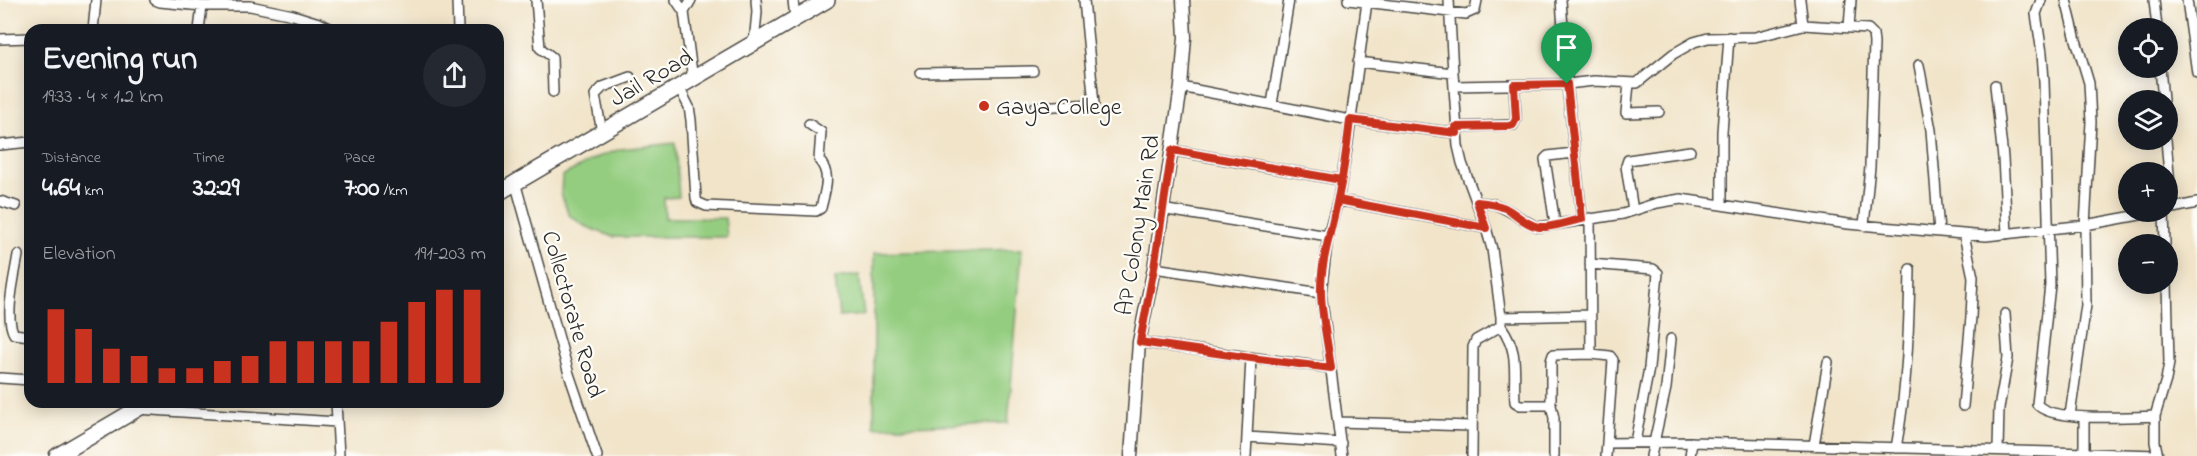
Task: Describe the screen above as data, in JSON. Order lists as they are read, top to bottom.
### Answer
{
  "streets": {
    "main road": ["Jail Road"],
    "street": ["AP Colony Main Rd", "Collectorate Road"]
  },
  "crossings": [
    ["Jail Road", "Collectorate Road"]
  ],
  "places": ["Gaya College"],
  "page": {
    "map_buttons": ["+", "−"],
    "heading": ["Evening run", "19:33 · 4 × 1.2 km"],
    "stats": [
      ["Distance", "4.64 km"],
      ["Time", "32:29"],
      ["Pace", "7:00 /km"]
    ],
    "chart": ["Elevation", "191–203 m"]
  }
}
